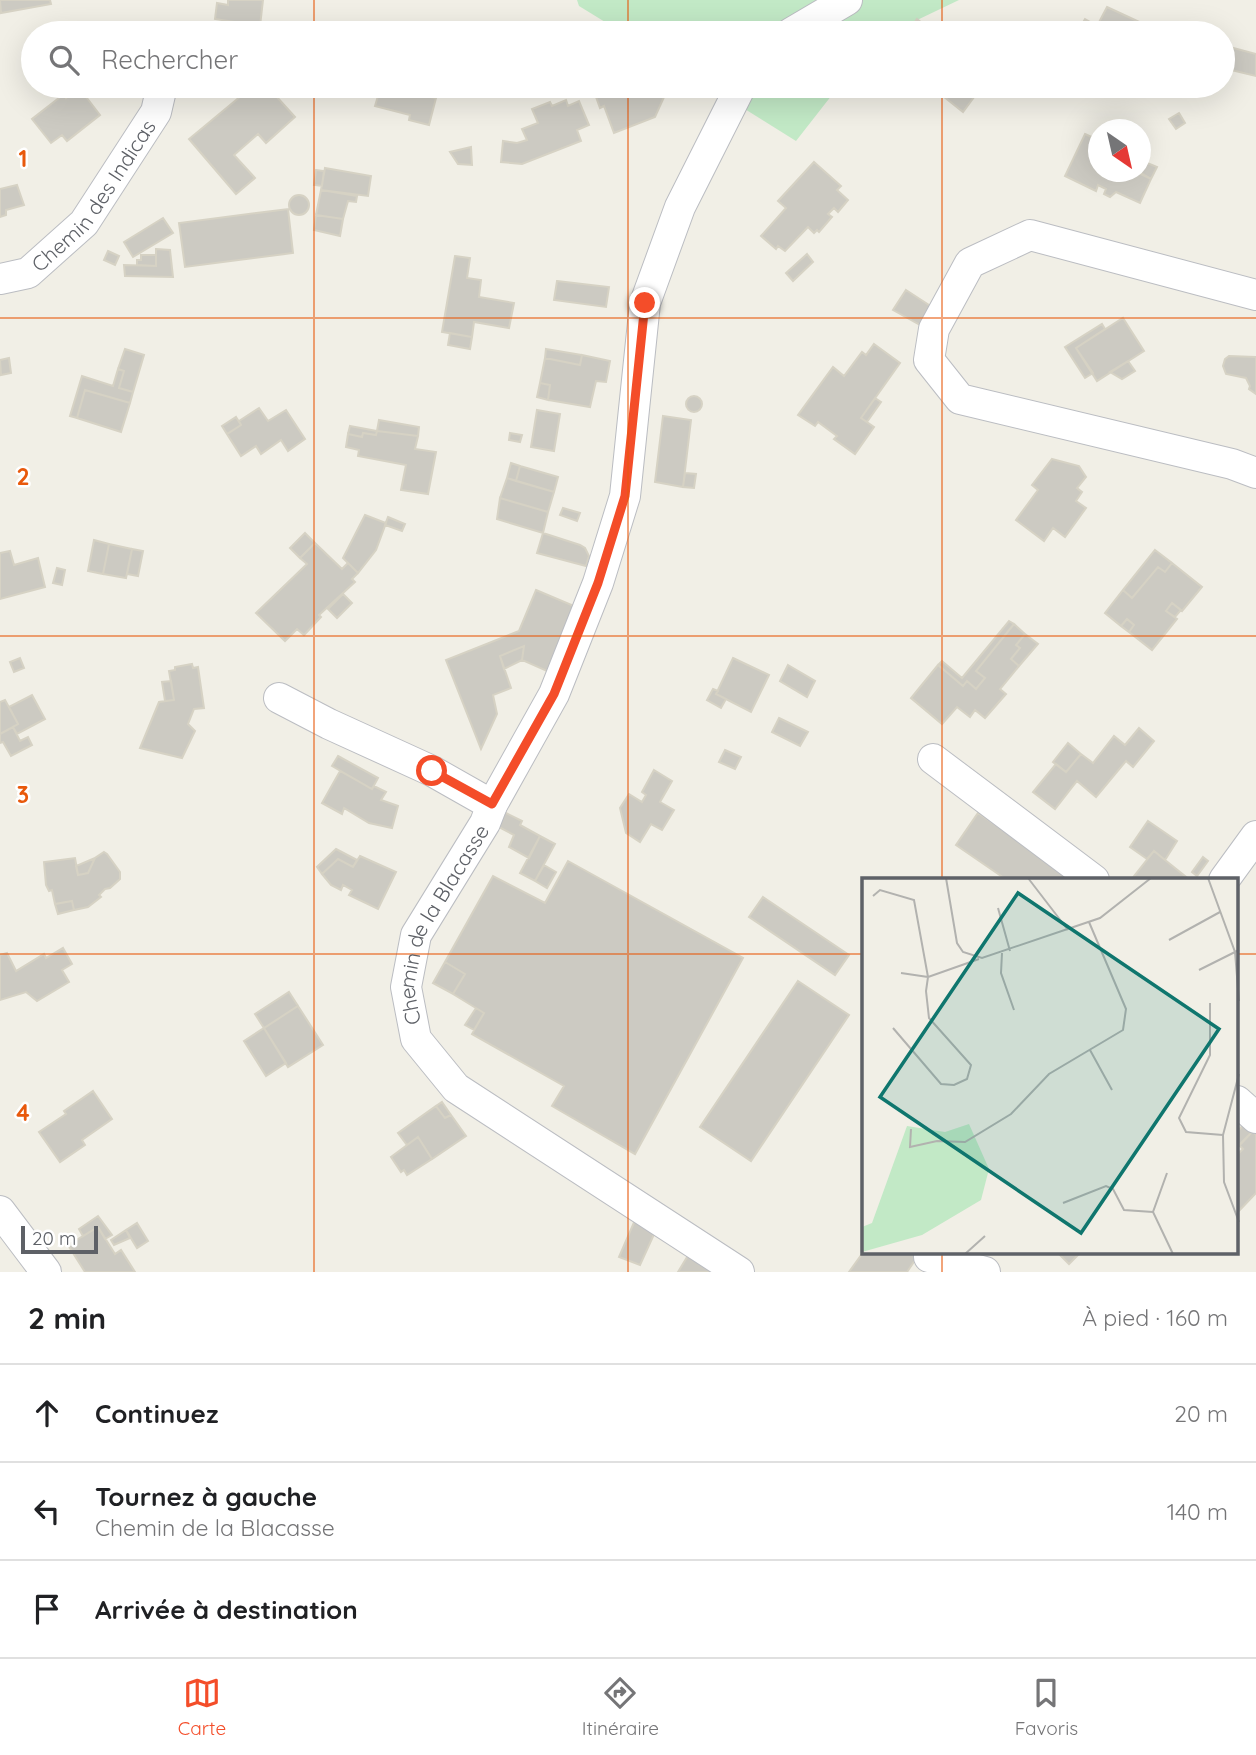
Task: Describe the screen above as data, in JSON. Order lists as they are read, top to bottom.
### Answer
{
  "streets": {
    "street": ["Chemin des Indicas", "Chemin de la Blacasse"]
  },
  "scale_bar": "20 m",
  "north": "bottom right",
  "page": {
    "search": "Rechercher",
    "scale": "20 m",
    "heading": ["2 min", "À pied · 160 m"],
    "list": [
      ["Continuez", "20 m"],
      ["Tournez à gauche", "Chemin de la Blacasse", "140 m"],
      "Arrivée à destination"
    ],
    "nav": ["Carte", "Itinéraire", "Favoris"]
  },
  "grid": {
    "rows": [
      "1",
      "2",
      "3",
      "4"
    ]
  }
}
